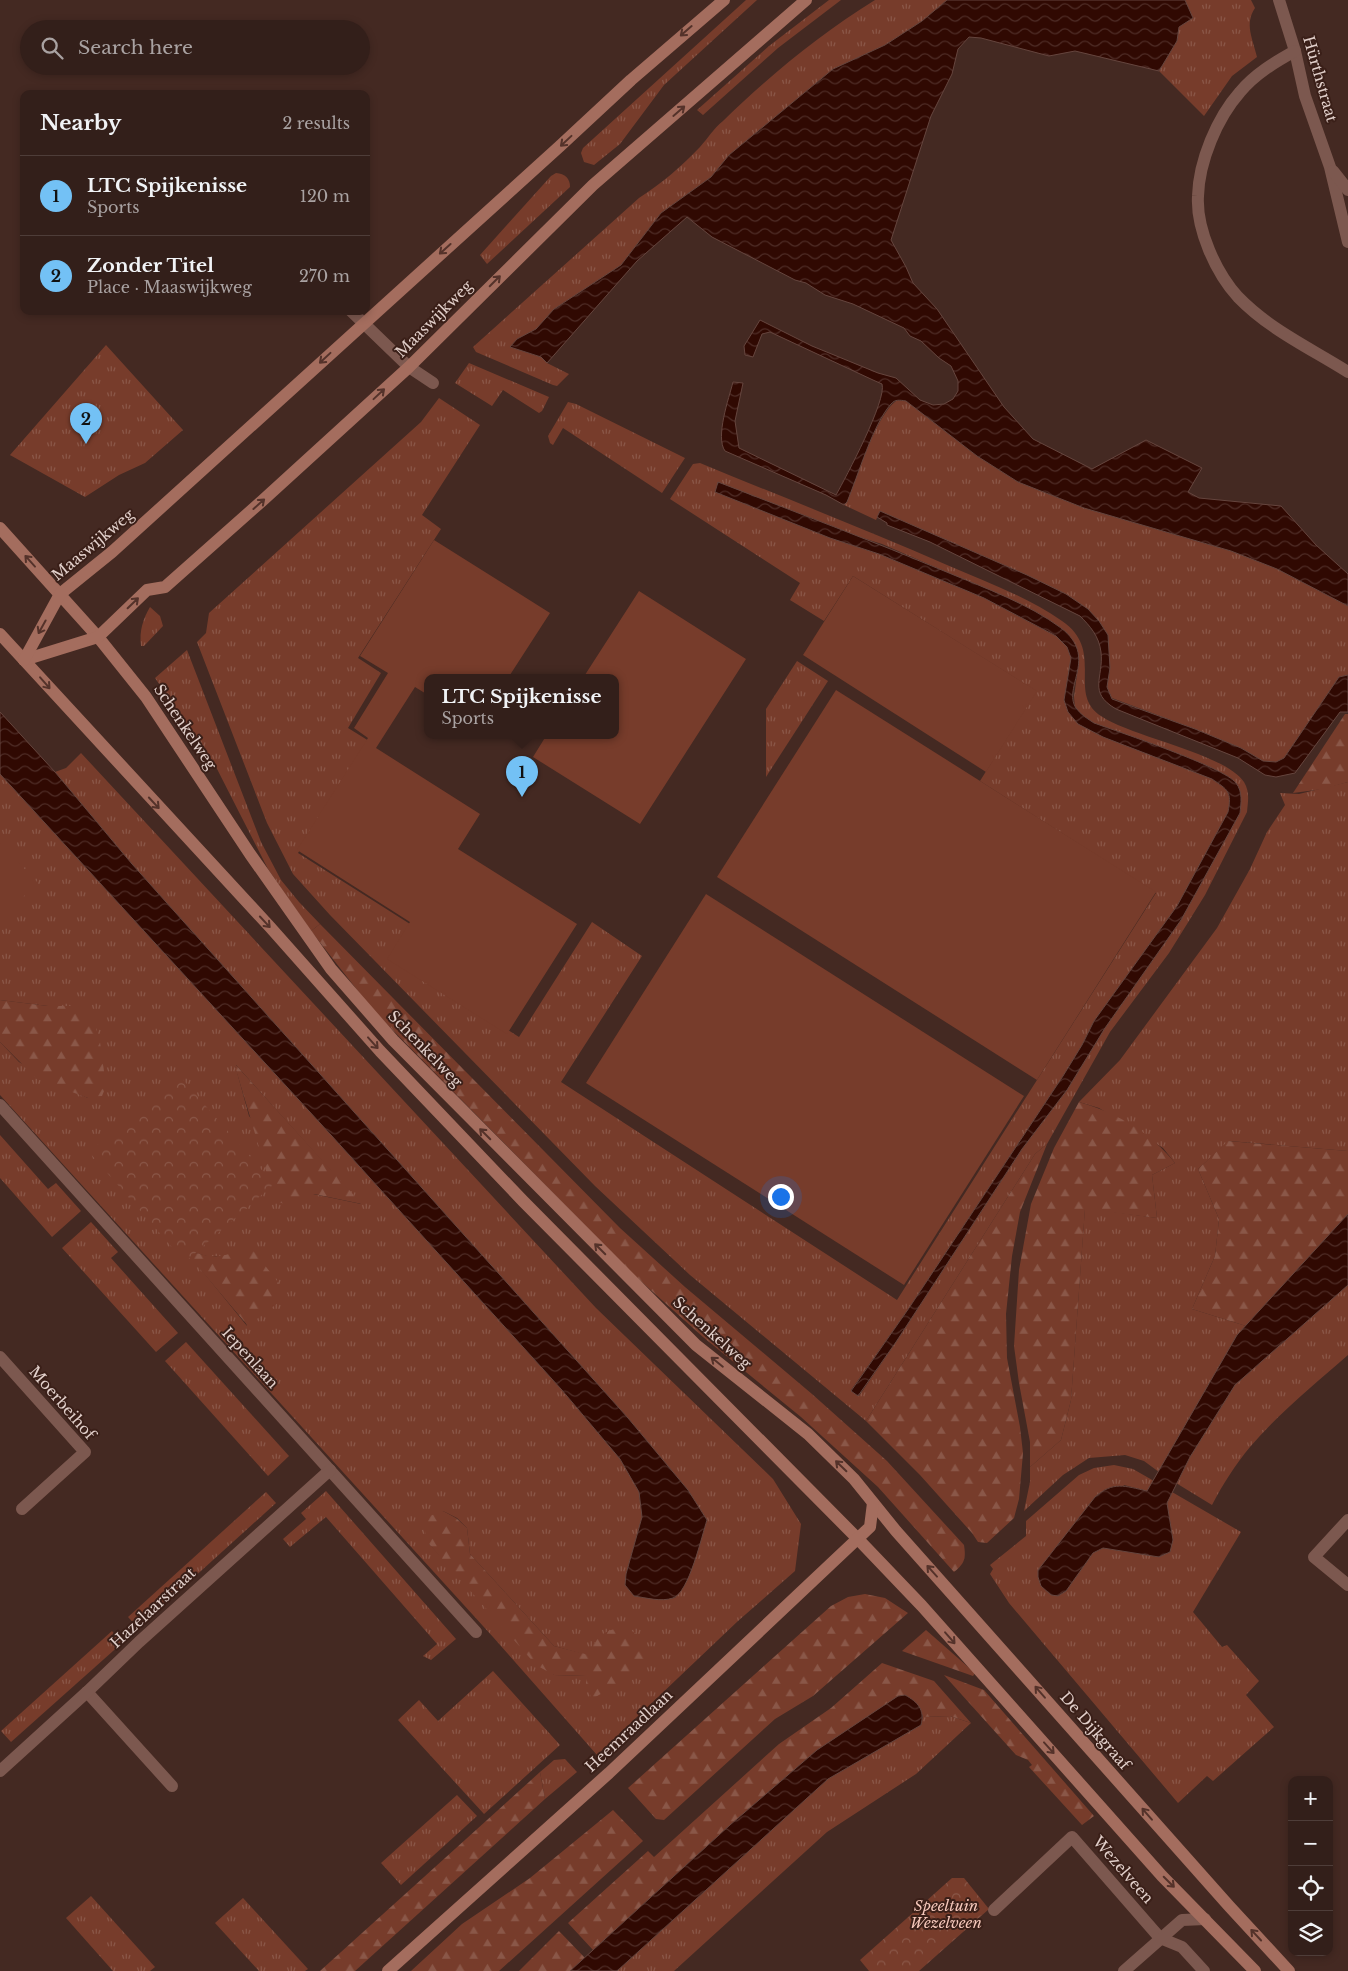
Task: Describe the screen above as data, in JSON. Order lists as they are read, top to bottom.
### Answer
{
  "streets": {
    "street": [
      "Hürthstraat",
      "Maaswijkweg",
      "Schenkelweg",
      "Iepenlaan",
      "Moerbeihof",
      "Hazelaarstraat",
      "Heemraadlaan",
      "De Dijkgraaf",
      "Wezelveen"
    ]
  },
  "crossings": [
    ["Maaswijkweg", "Schenkelweg"],
    ["Schenkelweg", "De Dijkgraaf"],
    ["Iepenlaan", "Hazelaarstraat"]
  ],
  "parks": ["Speeltuin Wezelveen"],
  "page": {
    "search": "Search here",
    "heading": ["Nearby", "2 results"],
    "list": [
      {
        "mark": "1",
        "name": "LTC Spijkenisse",
        "note": "Sports",
        "value": "120 m"
      },
      {
        "mark": "2",
        "name": "Zonder Titel",
        "note": "Place · Maaswijkweg",
        "value": "270 m"
      }
    ],
    "pins": ["2", "1"],
    "popup": ["LTC Spijkenisse", "Sports"],
    "map_buttons": ["+", "−"]
  }
}
